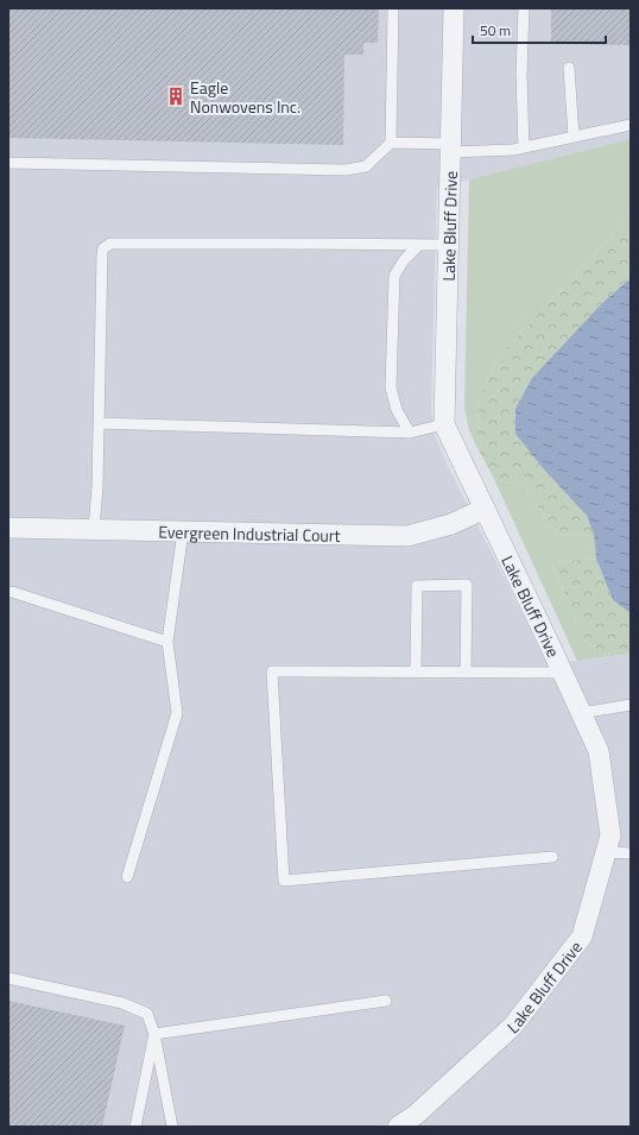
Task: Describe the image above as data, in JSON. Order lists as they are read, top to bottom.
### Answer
{
  "streets": {
    "street": ["Lake Bluff Drive", "Evergreen Industrial Court"]
  },
  "crossings": [
    ["Lake Bluff Drive", "Evergreen Industrial Court"]
  ],
  "places": {
    "building": ["Eagle Nonwovens Inc."]
  },
  "scale_bar": "50 m"
}
